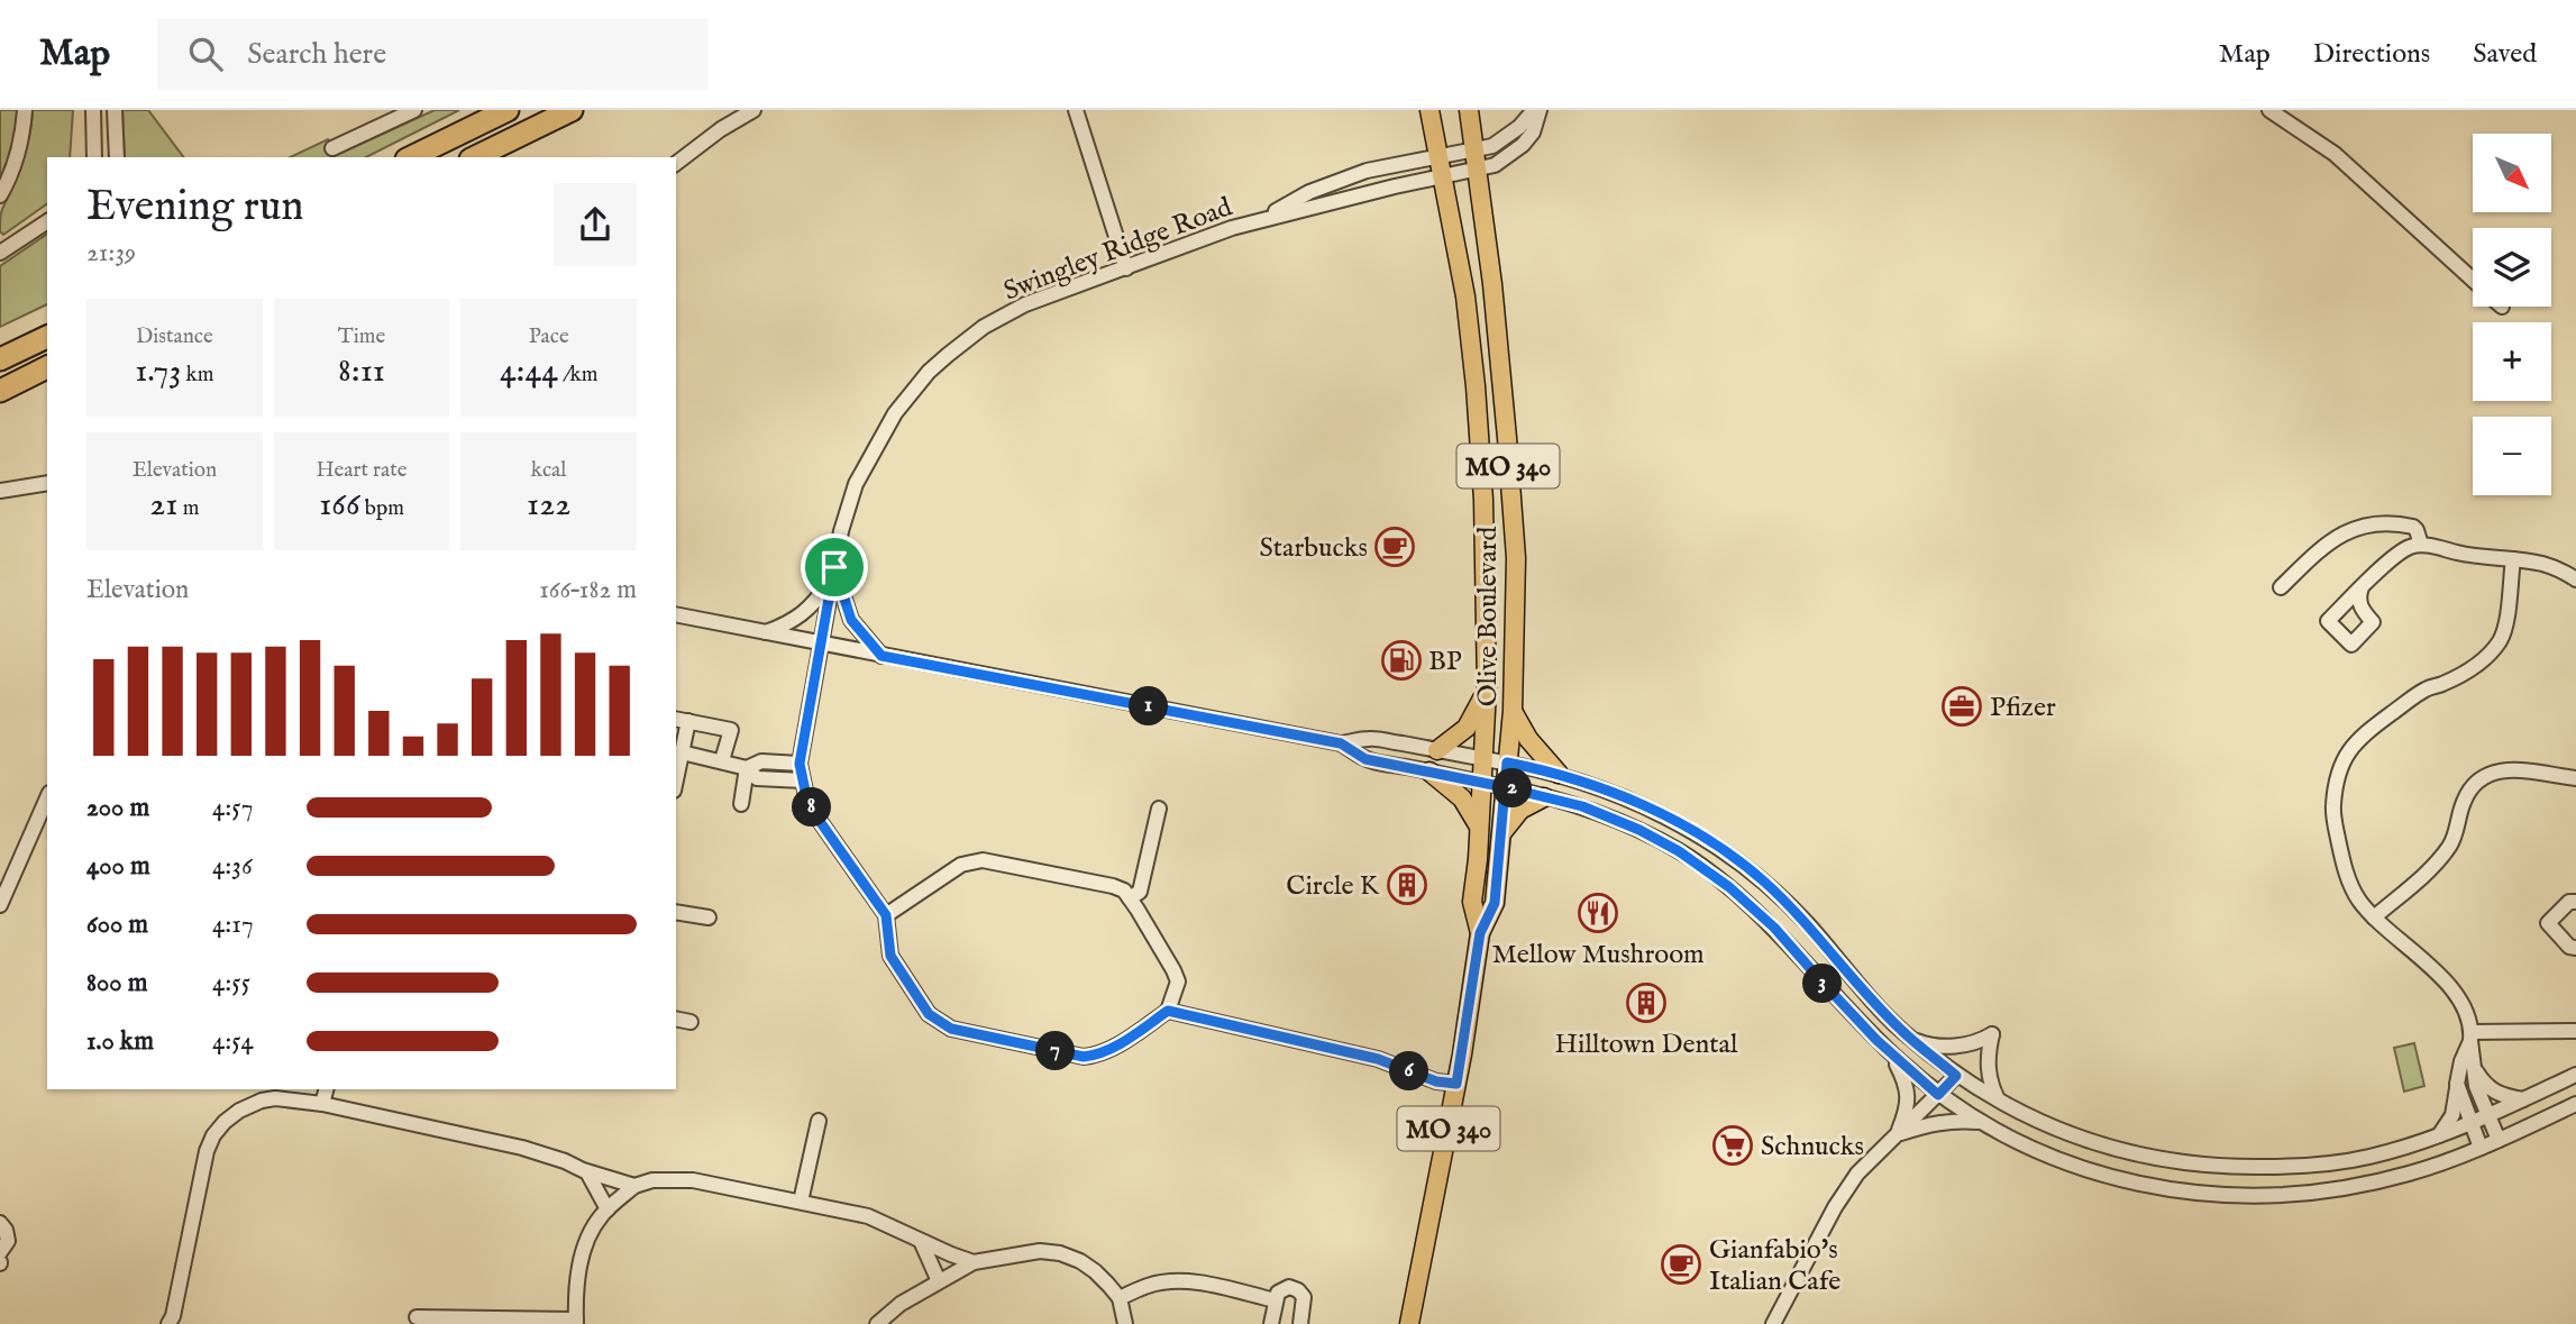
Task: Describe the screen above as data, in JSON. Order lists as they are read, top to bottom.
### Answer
{
  "streets": {
    "main road": ["MO 340", "Olive Boulevard"],
    "street": ["Swingley Ridge Road"]
  },
  "crossings": [
    ["Swingley Ridge Road", "Olive Boulevard"]
  ],
  "places": {
    "cafe": ["Starbucks", "Gianfabio's Italian Cafe"],
    "fuel station": ["BP"],
    "office": ["Pfizer"],
    "building": ["Circle K", "Hilltown Dental"],
    "restaurant": ["Mellow Mushroom"],
    "supermarket": ["Schnucks"]
  },
  "north": "bottom right",
  "page": {
    "header": "Map",
    "search": "Search here",
    "nav": ["Map", "Directions", "Saved"],
    "map_buttons": ["+", "−"],
    "heading": ["Evening run", "21:39"],
    "stats": [
      ["Distance", "1.73 km"],
      ["Time", "8:11"],
      ["Pace", "4:44 /km"],
      ["Elevation", "21 m"],
      ["Heart rate", "166 bpm"],
      ["kcal", "122"]
    ],
    "chart": ["Elevation", "166–182 m"],
    "pins": [
      "1",
      "2",
      "8",
      "3",
      "7",
      "6"
    ],
    "list": [
      {
        "name": "200 m",
        "note": "4:57"
      },
      {
        "name": "400 m",
        "note": "4:36"
      },
      {
        "name": "600 m",
        "note": "4:17"
      },
      {
        "name": "800 m",
        "note": "4:55"
      },
      {
        "name": "1.0 km",
        "note": "4:54"
      }
    ]
  }
}
